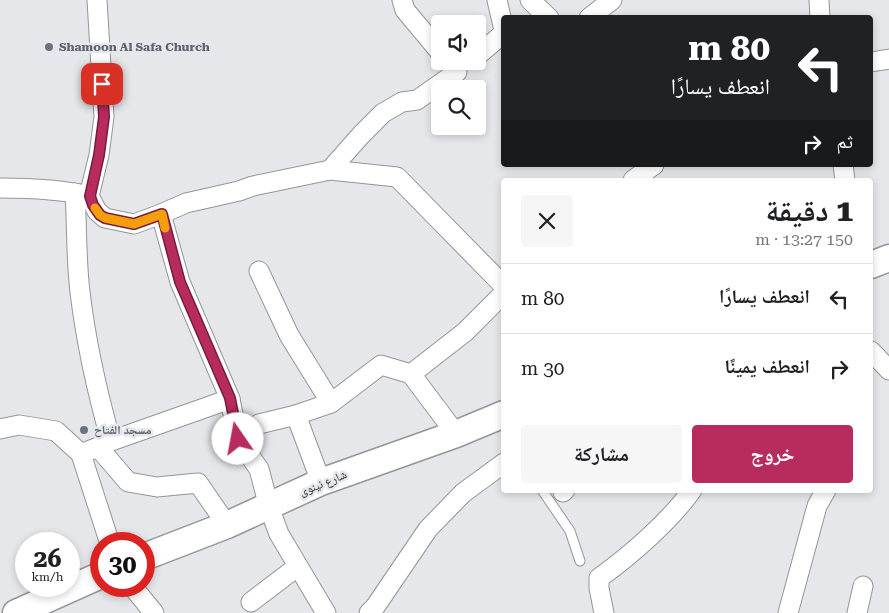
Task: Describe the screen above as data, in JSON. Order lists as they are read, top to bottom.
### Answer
{
  "streets": {
    "main road": ["شارع نينوى"]
  },
  "places": ["Shamoon Al Safa Church", "مسجد الفتاح"],
  "page": {
    "turn": ["80 m", "انعطف يسارًا"],
    "then": "ثم",
    "heading": ["1 دقيقة", "150 m · 13:27"],
    "list": [
      {
        "name": "انعطف يسارًا",
        "value": "80 m"
      },
      {
        "name": "انعطف يمينًا",
        "value": "30 m"
      }
    ],
    "buttons": ["خروج", "مشاركة"],
    "speed": "26 km/h",
    "limit": "30"
  }
}
